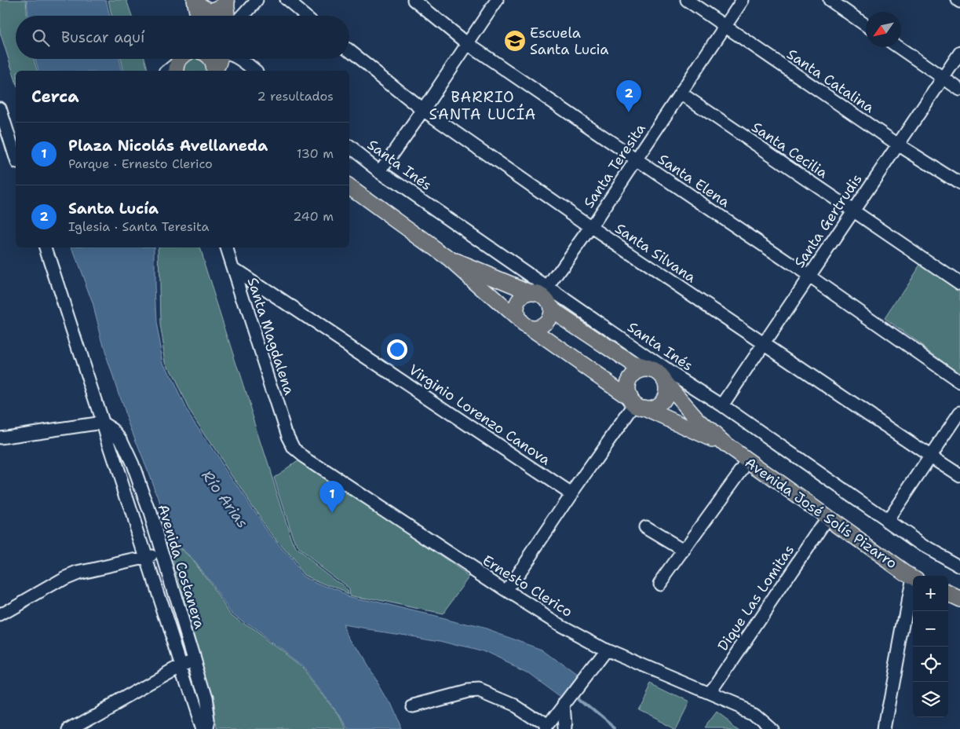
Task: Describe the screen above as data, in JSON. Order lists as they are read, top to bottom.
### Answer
{
  "streets": {
    "main road": ["Avenida José Solís Pizarro"],
    "street": [
      "Santa Catalina",
      "Santa Cecilia",
      "Santa Inés",
      "Santa Teresita",
      "Santa Elena",
      "Santa Gertrudis",
      "Santa Silvana",
      "Santa Magdalena",
      "Virginio Lorenzo Canova",
      "Avenida Costanera",
      "Ernesto Clerico",
      "Dique Las Lomitas"
    ]
  },
  "crossings": [
    ["Santa Catalina", "Santa Teresita"],
    ["Santa Catalina", "Santa Gertrudis"],
    ["Santa Cecilia", "Santa Teresita"],
    ["Santa Cecilia", "Santa Gertrudis"],
    ["Santa Inés", "Santa Teresita"],
    ["Santa Inés", "Santa Gertrudis"],
    ["Santa Inés", "Avenida José Solís Pizarro"],
    ["Santa Teresita", "Santa Elena"],
    ["Santa Teresita", "Santa Silvana"],
    ["Santa Teresita", "Avenida José Solís Pizarro"],
    ["Santa Elena", "Santa Gertrudis"],
    ["Santa Gertrudis", "Santa Silvana"],
    ["Santa Magdalena", "Virginio Lorenzo Canova"],
    ["Santa Magdalena", "Ernesto Clerico"],
    ["Avenida José Solís Pizarro", "Dique Las Lomitas"],
    ["Ernesto Clerico", "Dique Las Lomitas"]
  ],
  "districts": ["BARRIO SANTA LUCÍA"],
  "water": ["Río Arias"],
  "places": {
    "school or university": ["Escuela Santa Lucia"]
  },
  "north": "bottom left",
  "page": {
    "search": "Buscar aquí",
    "heading": ["Cerca", "2 resultados"],
    "pins": ["2", "1"],
    "list": [
      {
        "mark": "1",
        "name": "Plaza Nicolás Avellaneda",
        "note": "Parque · Ernesto Clerico",
        "value": "130 m"
      },
      {
        "mark": "2",
        "name": "Santa Lucía",
        "note": "Iglesia · Santa Teresita",
        "value": "240 m"
      }
    ],
    "map_buttons": ["+", "−"]
  }
}
